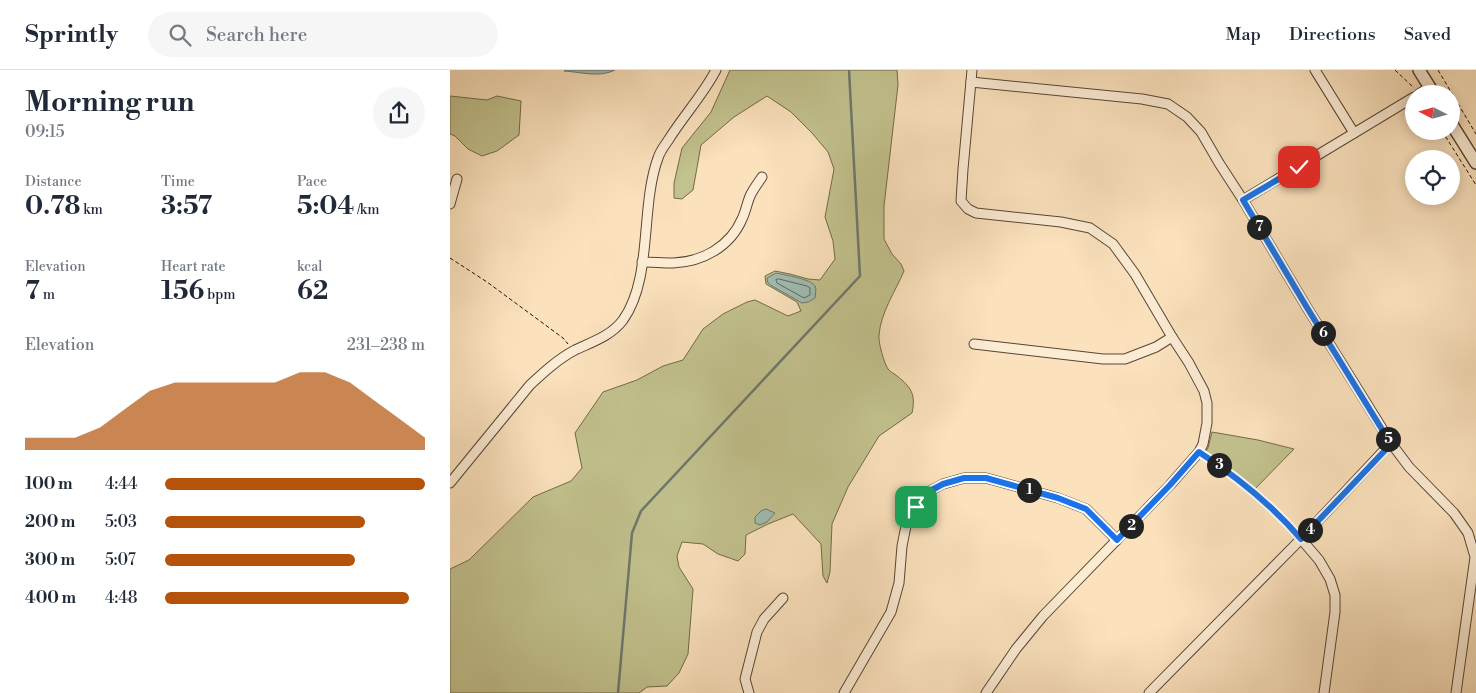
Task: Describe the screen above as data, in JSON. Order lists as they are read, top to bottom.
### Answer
{
  "north": "left",
  "page": {
    "header": "Sprintly",
    "search": "Search here",
    "nav": ["Map", "Directions", "Saved"],
    "heading": ["Morning run", "09:15"],
    "stats": [
      ["Distance", "0.78 km"],
      ["Time", "3:57"],
      ["Pace", "5:04 /km"],
      ["Elevation", "7 m"],
      ["Heart rate", "156 bpm"],
      ["kcal", "62"]
    ],
    "pins": [
      "7",
      "6",
      "5",
      "3",
      "1",
      "2",
      "4"
    ],
    "chart": ["Elevation", "231–238 m"],
    "list": [
      {
        "name": "100 m",
        "note": "4:44"
      },
      {
        "name": "200 m",
        "note": "5:03"
      },
      {
        "name": "300 m",
        "note": "5:07"
      },
      {
        "name": "400 m",
        "note": "4:48"
      }
    ]
  }
}
